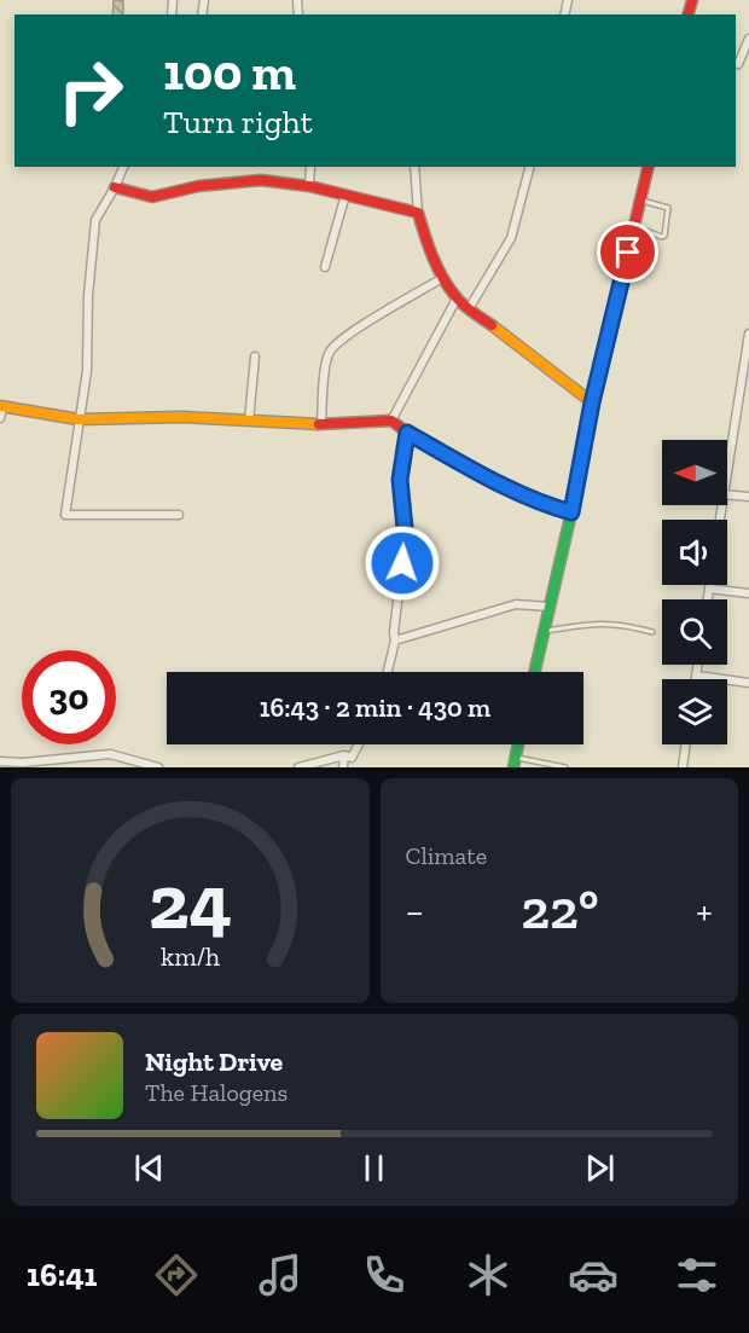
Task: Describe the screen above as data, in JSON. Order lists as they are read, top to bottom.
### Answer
{
  "north": "left",
  "page": {
    "turn": ["100 m", "Turn right"],
    "limit": "30",
    "trip": "16:43 · 2 min · 430 m",
    "tile": "Climate",
    "heat": ["−", "22°", "+"],
    "song": ["Night Drive", "The Halogens"],
    "tabs": "16:41",
    "gauge": ["24", "km/h"]
  }
}
